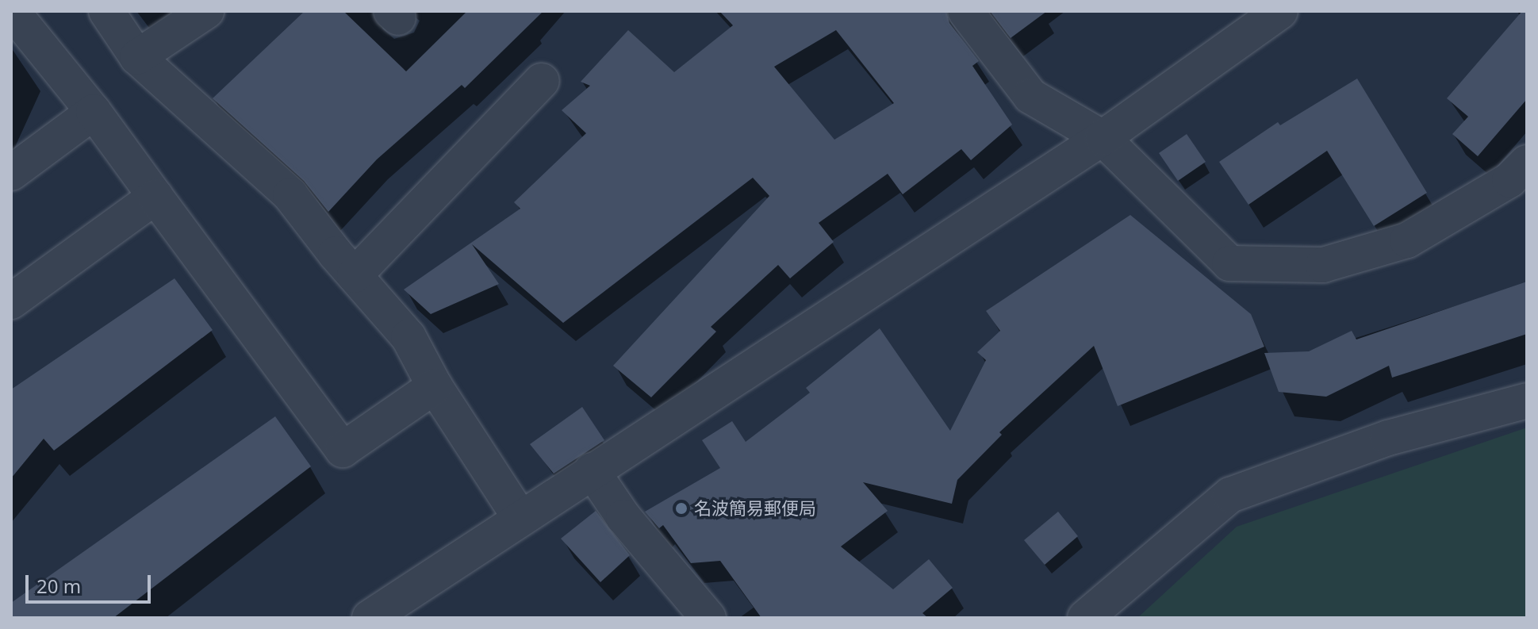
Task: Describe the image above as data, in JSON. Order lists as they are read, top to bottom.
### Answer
{
  "places": ["名波簡易郵便局"],
  "scale_bar": "20 m"
}
